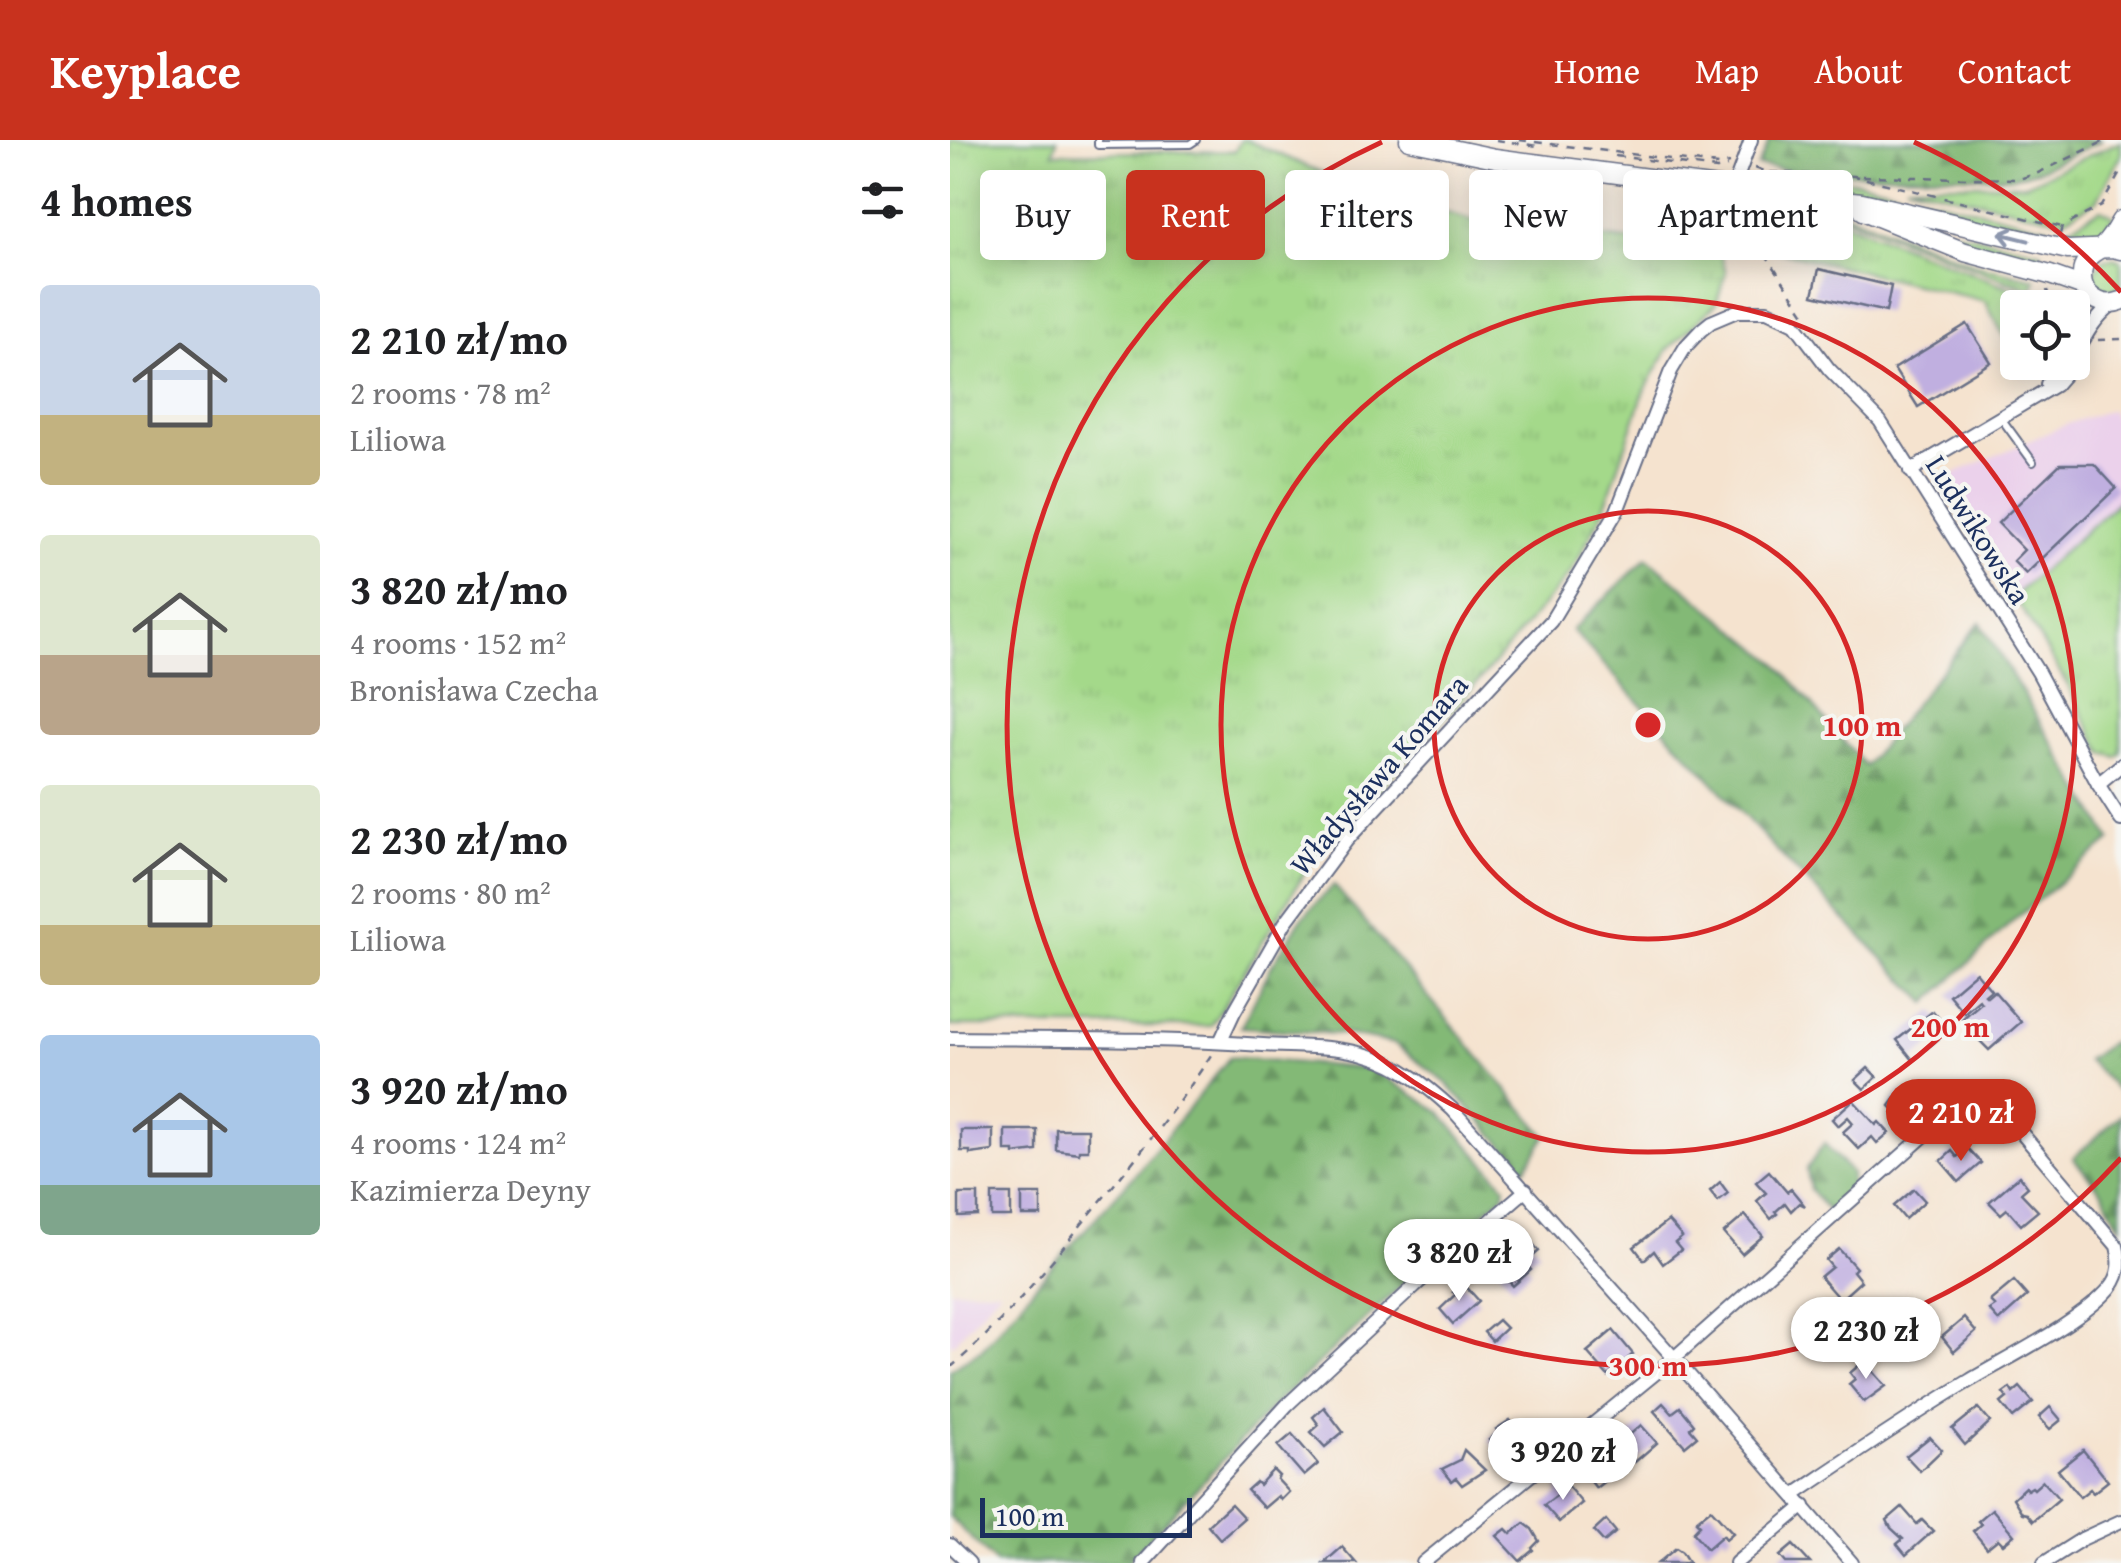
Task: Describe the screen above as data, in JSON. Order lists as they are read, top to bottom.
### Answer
{
  "streets": {
    "street": ["Ludwikowska", "Władysława Komara"]
  },
  "crossings": [
    ["Ludwikowska", "Władysława Komara"]
  ],
  "scale_bar": "100 m",
  "page": {
    "header": "Keyplace",
    "nav": [
      "Home",
      "Map",
      "About",
      "Contact"
    ],
    "heading": "4 homes",
    "chip": [
      "Buy",
      "Rent",
      "Filters",
      "New",
      "Apartment"
    ],
    "list": [
      {
        "name": "2 210 zł/mo",
        "note": "2 rooms · 78 m² · Liliowa"
      },
      {
        "name": "3 820 zł/mo",
        "note": "4 rooms · 152 m² · Bronisława Czecha"
      },
      {
        "name": "2 230 zł/mo",
        "note": "2 rooms · 80 m² · Liliowa"
      },
      {
        "name": "3 920 zł/mo",
        "note": "4 rooms · 124 m² · Kazimierza Deyny"
      }
    ],
    "price": [
      "2 210 zł",
      "3 820 zł",
      "2 230 zł",
      "3 920 zł"
    ],
    "scale": "100 m"
  },
  "rings": ["100 m", "200 m", "300 m"]
}
